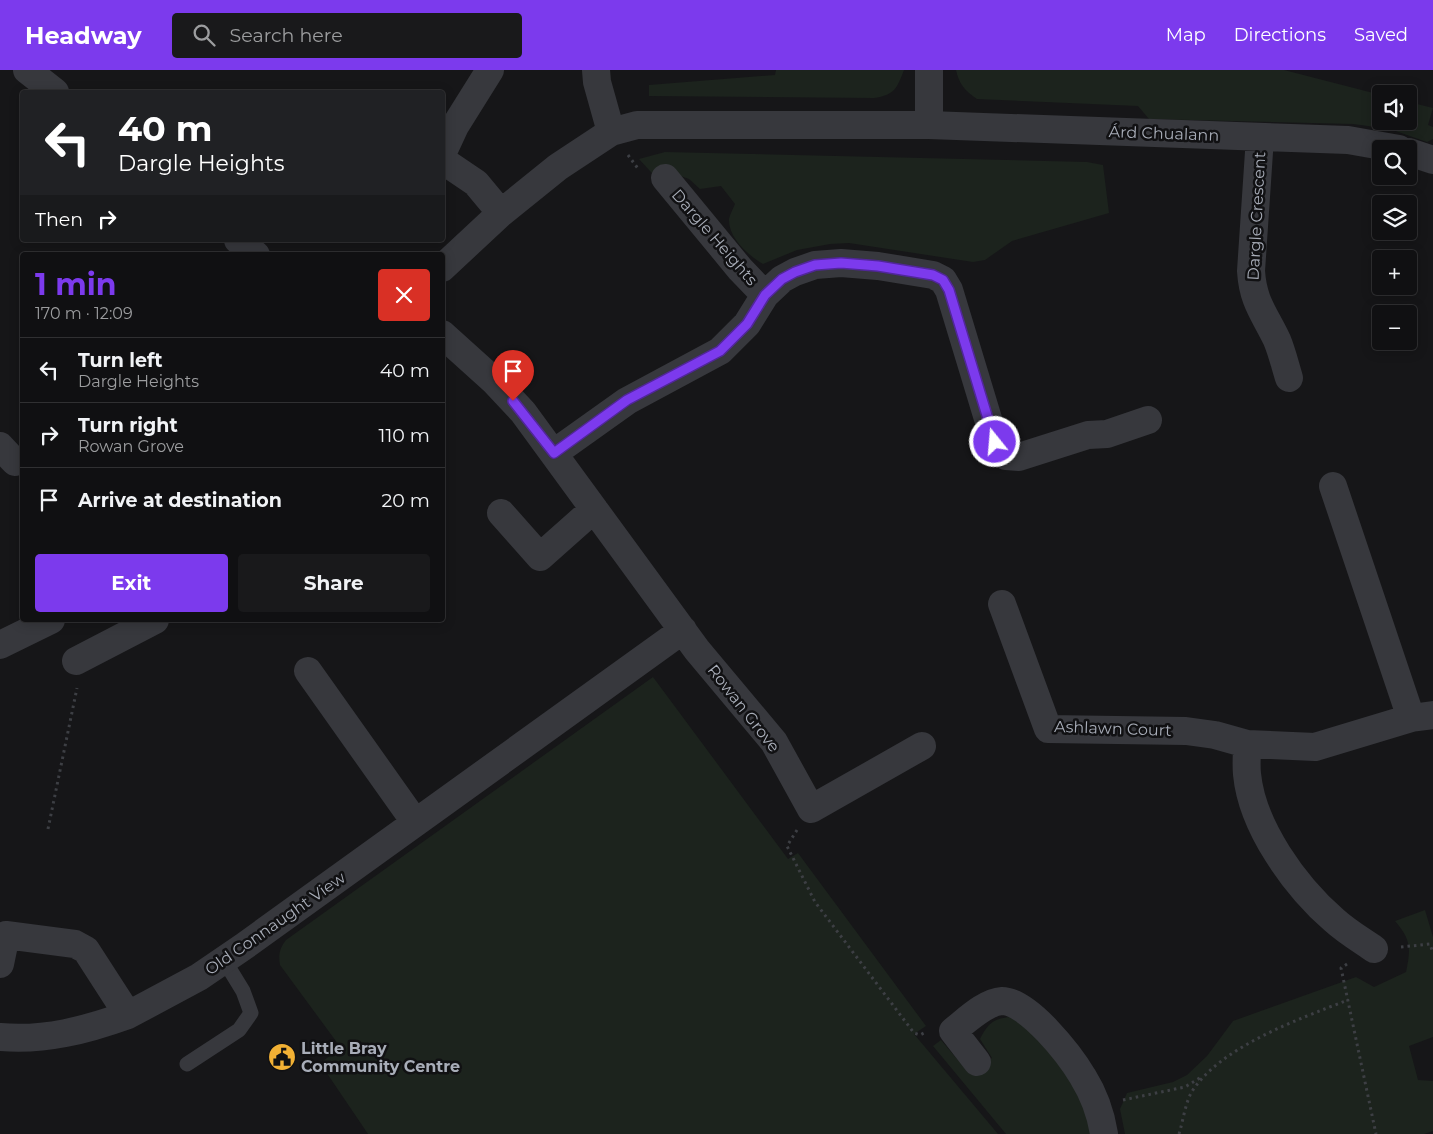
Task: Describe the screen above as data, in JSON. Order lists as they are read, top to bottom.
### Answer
{
  "streets": {
    "street": [
      "Árd Chualann",
      "Dargle Crescent",
      "Dargle Heights",
      "Rowan Grove",
      "Ashlawn Court",
      "Old Connaught View"
    ]
  },
  "crossings": [
    ["Árd Chualann", "Dargle Crescent"],
    ["Dargle Heights", "Rowan Grove"],
    ["Rowan Grove", "Old Connaught View"]
  ],
  "places": {
    "public building": ["Little Bray Community Centre"]
  },
  "page": {
    "header": "Headway",
    "search": "Search here",
    "nav": ["Map", "Directions", "Saved"],
    "map_buttons": ["+", "−"],
    "turn": ["40 m", "Dargle Heights"],
    "then": "Then",
    "heading": ["1 min", "170 m · 12:09"],
    "list": [
      {
        "name": "Turn left",
        "note": "Dargle Heights",
        "value": "40 m"
      },
      {
        "name": "Turn right",
        "note": "Rowan Grove",
        "value": "110 m"
      },
      {
        "name": "Arrive at destination",
        "value": "20 m"
      }
    ],
    "buttons": ["Exit", "Share"]
  }
}
